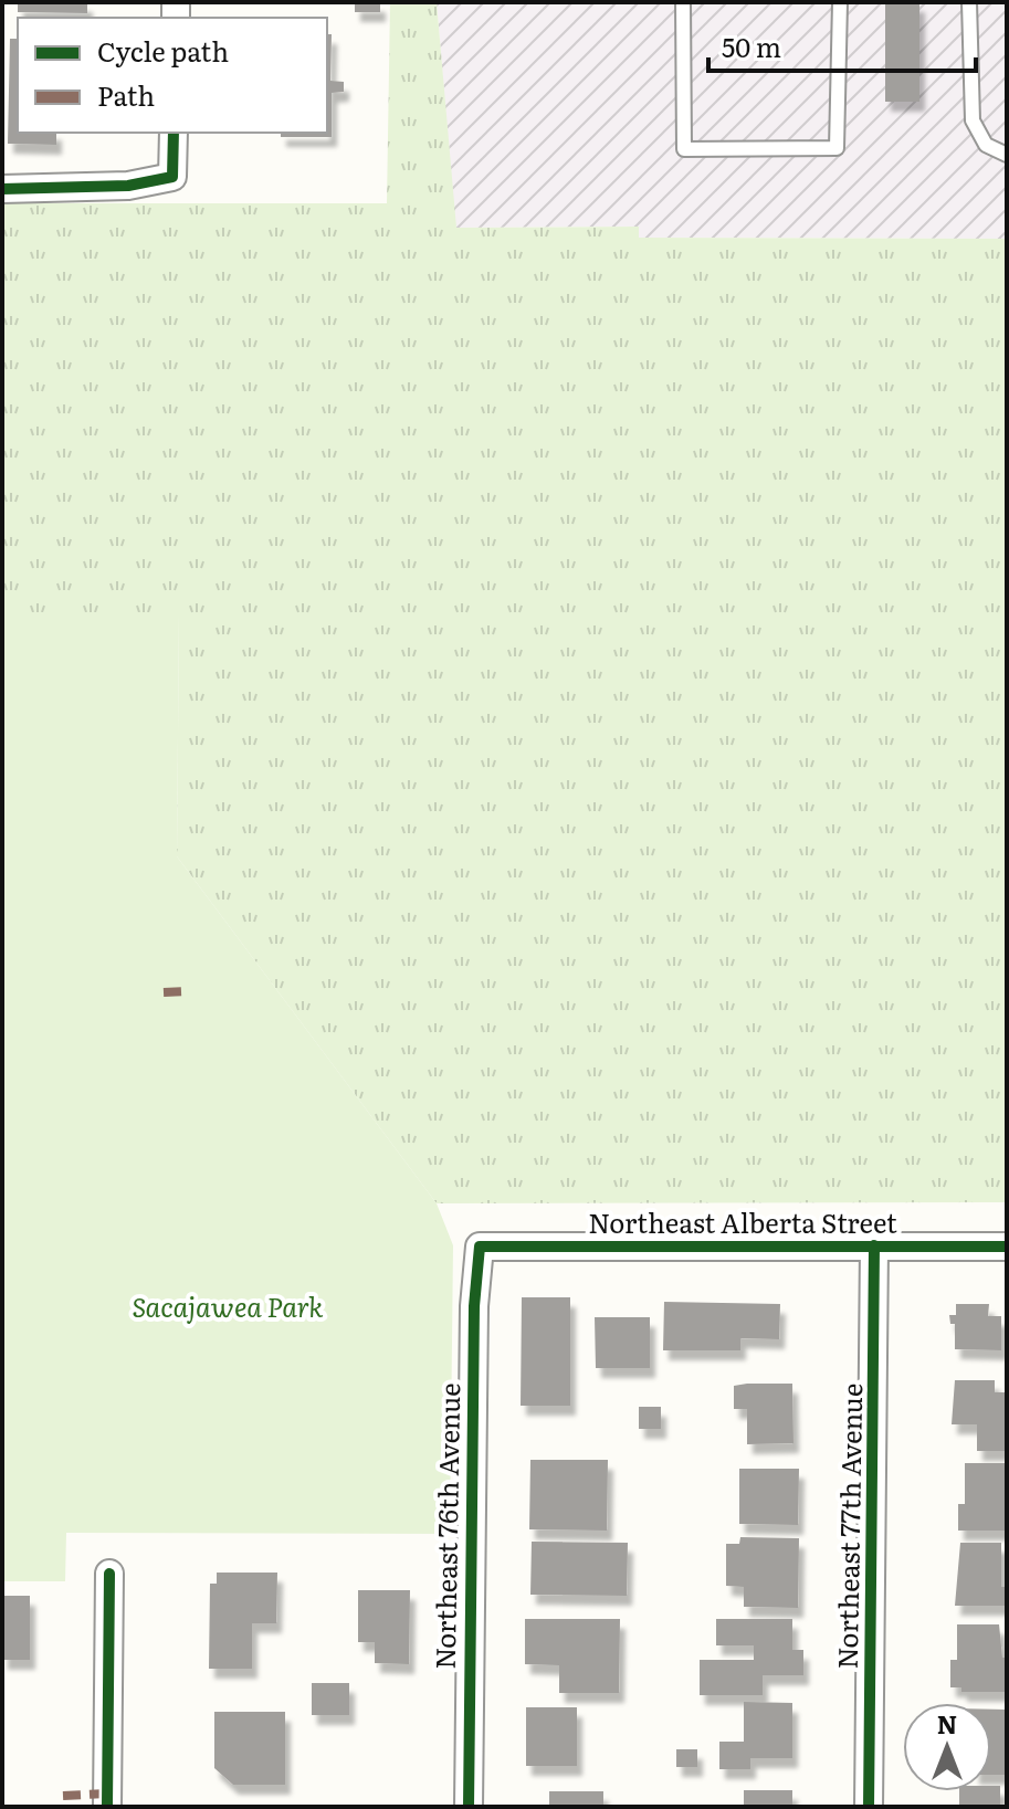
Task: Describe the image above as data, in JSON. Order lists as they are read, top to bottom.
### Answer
{
  "streets": {
    "street": ["Northeast Alberta Street", "Northeast 76th Avenue", "Northeast 77th Avenue"]
  },
  "crossings": [
    ["Northeast Alberta Street", "Northeast 76th Avenue"],
    ["Northeast Alberta Street", "Northeast 77th Avenue"]
  ],
  "parks": ["Sacajawea Park"],
  "legend": ["Cycle path", "Path"],
  "scale_bar": "50 m",
  "north": "top"
}
